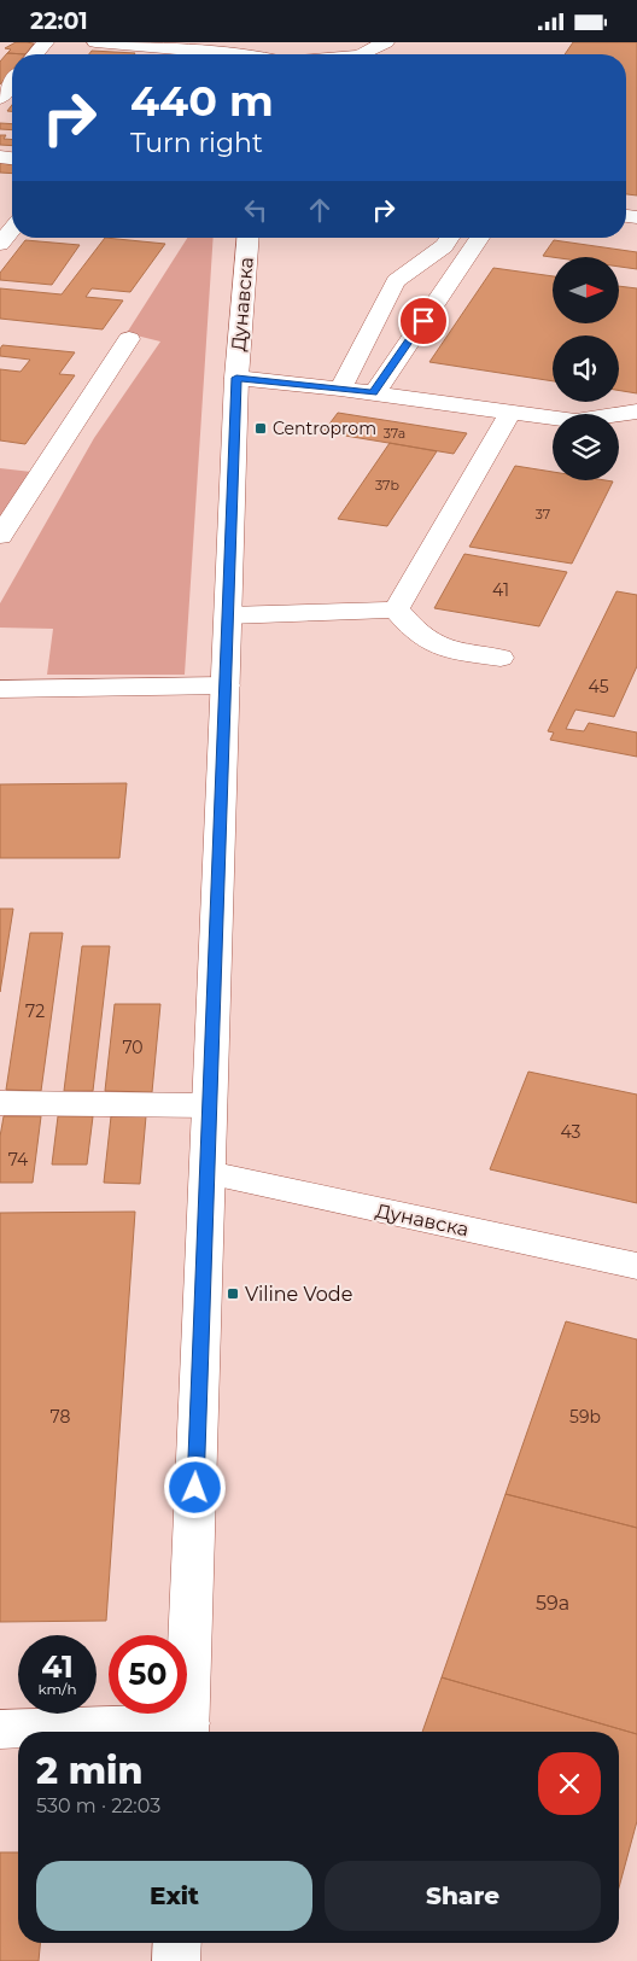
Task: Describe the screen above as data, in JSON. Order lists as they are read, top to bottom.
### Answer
{
  "streets": {
    "main road": ["Дунавска"]
  },
  "places": {
    "transit": ["Centroprom", "Viline Vode"]
  },
  "house_numbers": [
    "37a",
    "37b",
    "37",
    "41",
    "45",
    "72",
    "70",
    "43",
    "74",
    "78",
    "59b",
    "59a"
  ],
  "north": "right",
  "page": {
    "status": "22:01",
    "turn": ["440 m", "Turn right"],
    "speed": "41 km/h",
    "limit": "50",
    "heading": ["2 min", "530 m · 22:03"],
    "buttons": ["Exit", "Share"]
  }
}
